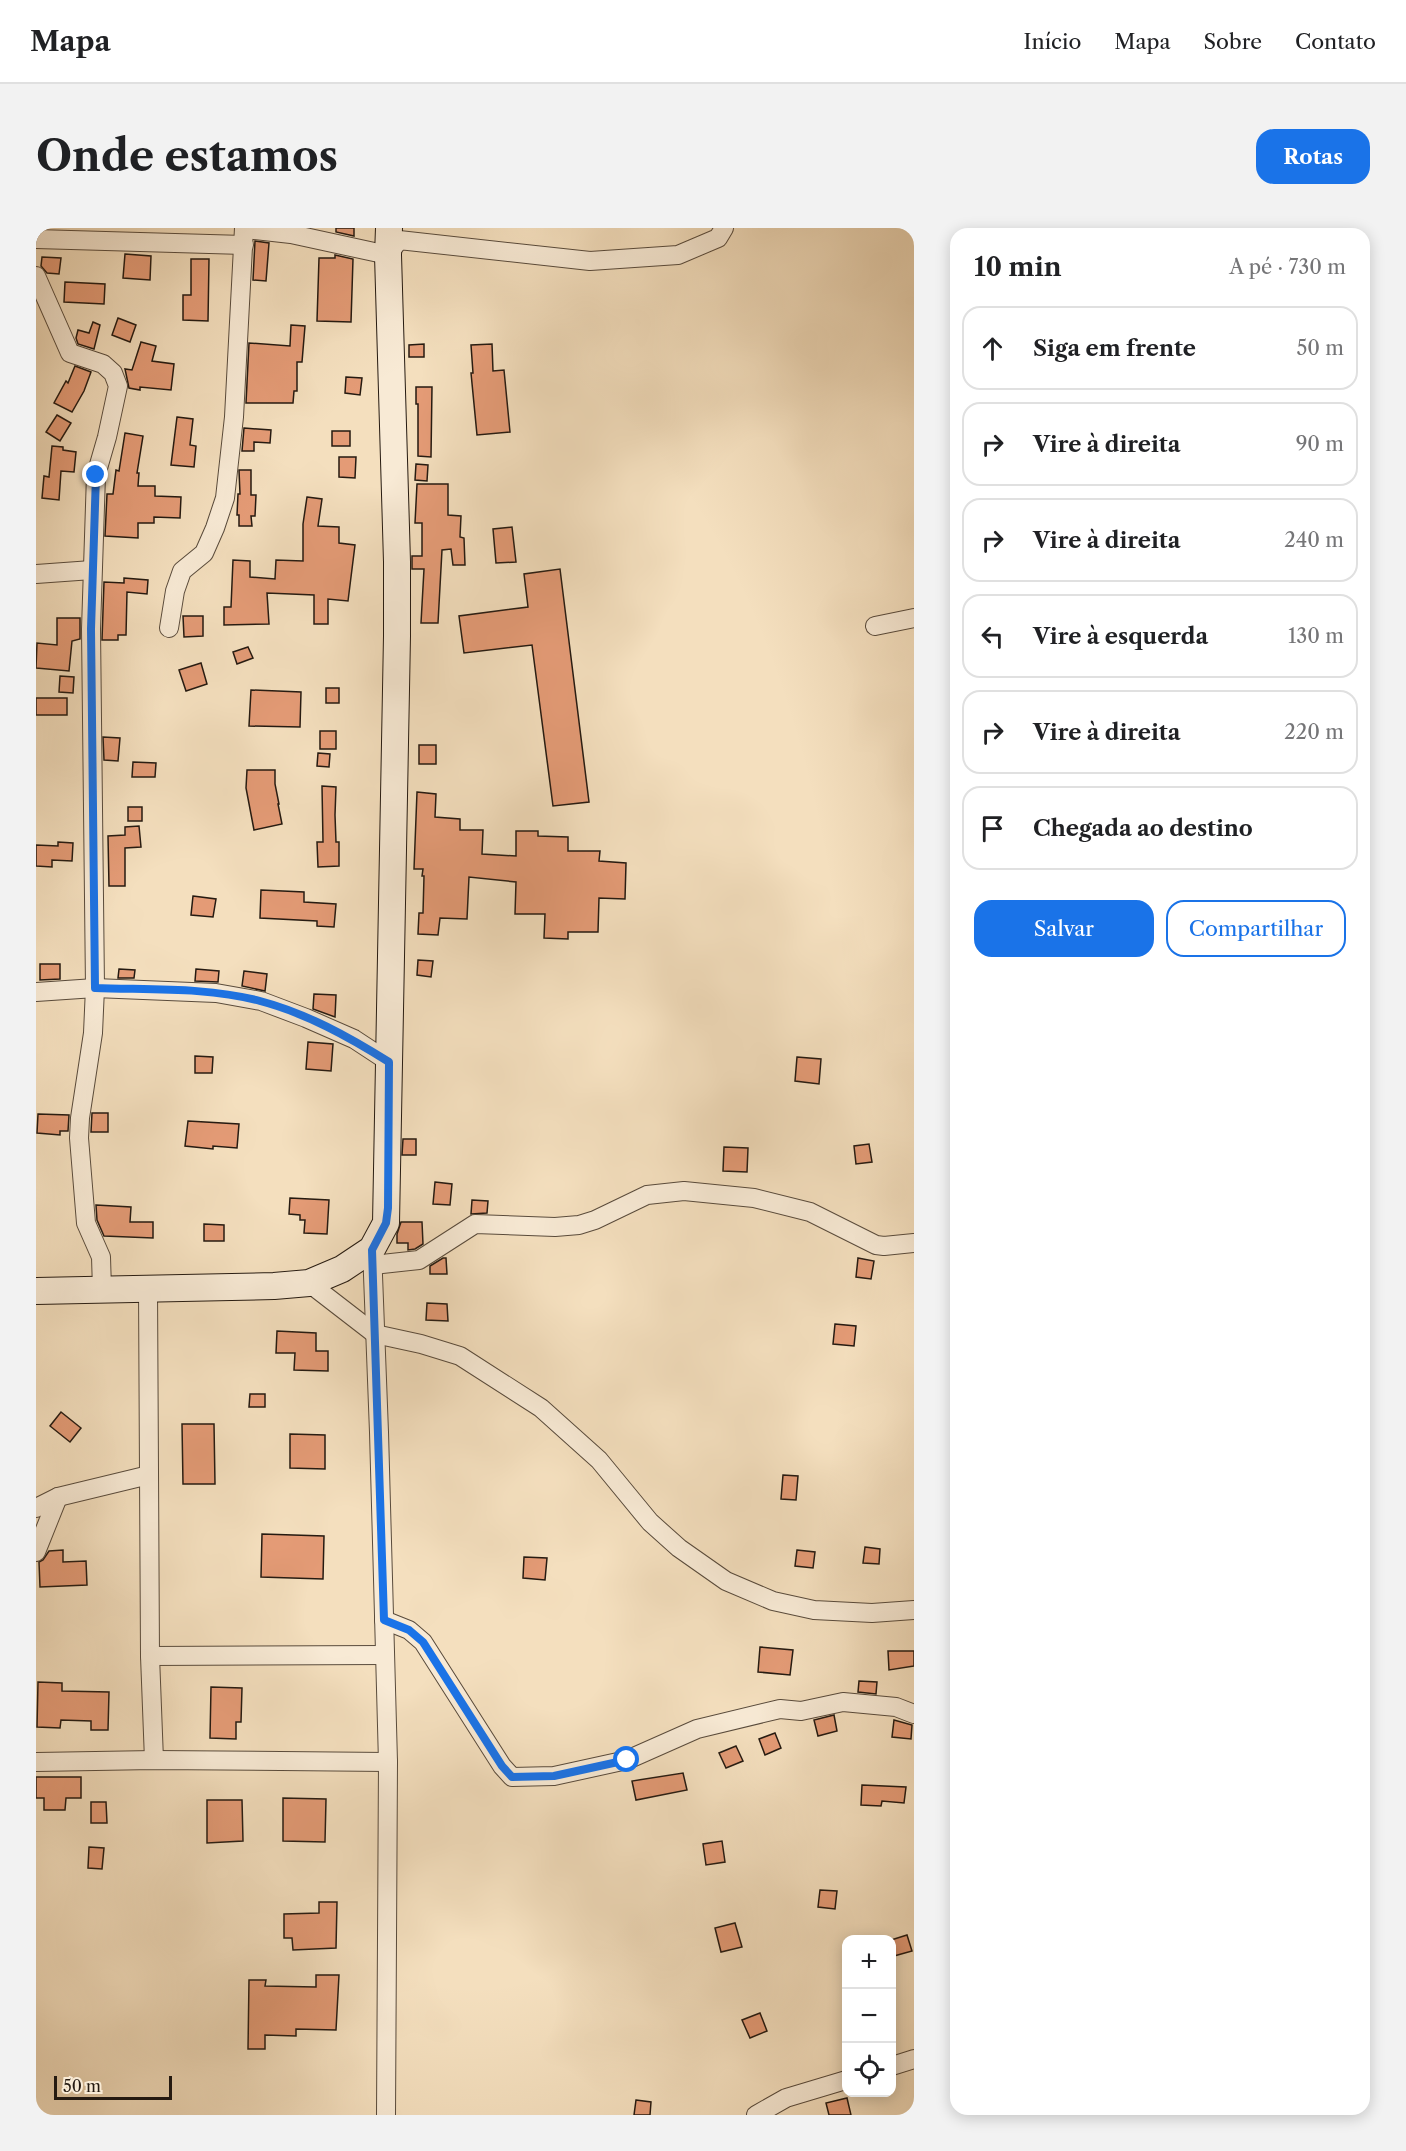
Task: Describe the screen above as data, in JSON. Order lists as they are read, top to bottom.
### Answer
{
  "scale_bar": "50 m",
  "page": {
    "header": "Mapa",
    "nav": [
      "Início",
      "Mapa",
      "Sobre",
      "Contato"
    ],
    "buttons": [
      "Rotas",
      ["Salvar", "Compartilhar"]
    ],
    "title": "Onde estamos",
    "heading": ["10 min", "A pé · 730 m"],
    "list": [
      ["Siga em frente", "50 m"],
      ["Vire à direita", "90 m"],
      ["Vire à direita", "240 m"],
      ["Vire à esquerda", "130 m"],
      ["Vire à direita", "220 m"],
      "Chegada ao destino"
    ],
    "map_buttons": ["+", "−"],
    "scale": "50 m"
  }
}
